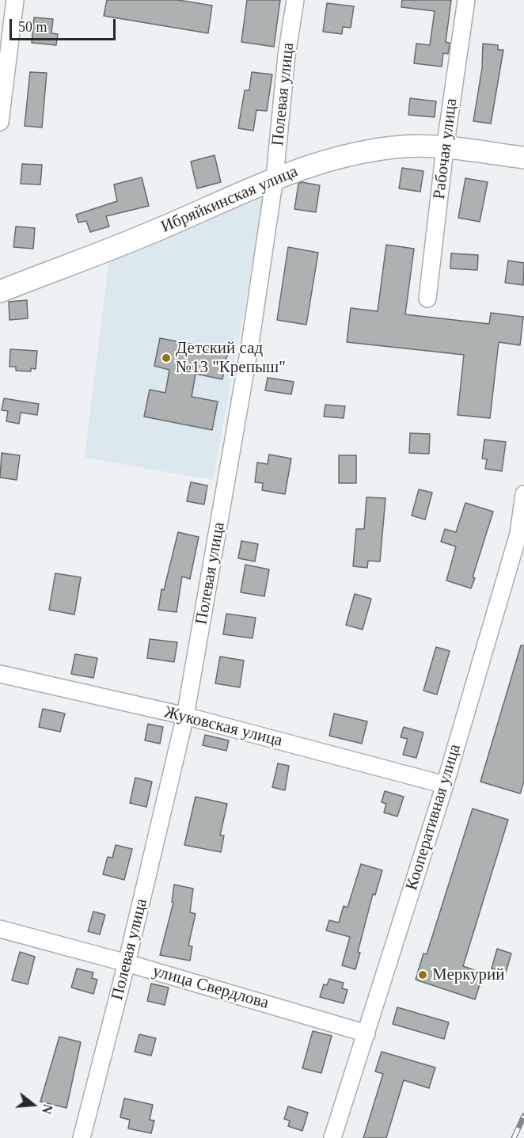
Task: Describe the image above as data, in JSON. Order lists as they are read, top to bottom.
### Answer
{
  "streets": {
    "street": [
      "Полевая улица",
      "Рабочая улица",
      "Ибряйкинская улица",
      "Жуковская улица",
      "Кооперативная улица",
      "улица Свердлова"
    ]
  },
  "crossings": [
    ["Полевая улица", "Ибряйкинская улица"],
    ["Полевая улица", "Жуковская улица"],
    ["Полевая улица", "улица Свердлова"],
    ["Рабочая улица", "Ибряйкинская улица"],
    ["Жуковская улица", "Кооперативная улица"],
    ["Кооперативная улица", "улица Свердлова"]
  ],
  "places": ["Детский сад №13 \"Крепыш\"", "Меркурий"],
  "scale_bar": "50 m",
  "north": "right"
}
